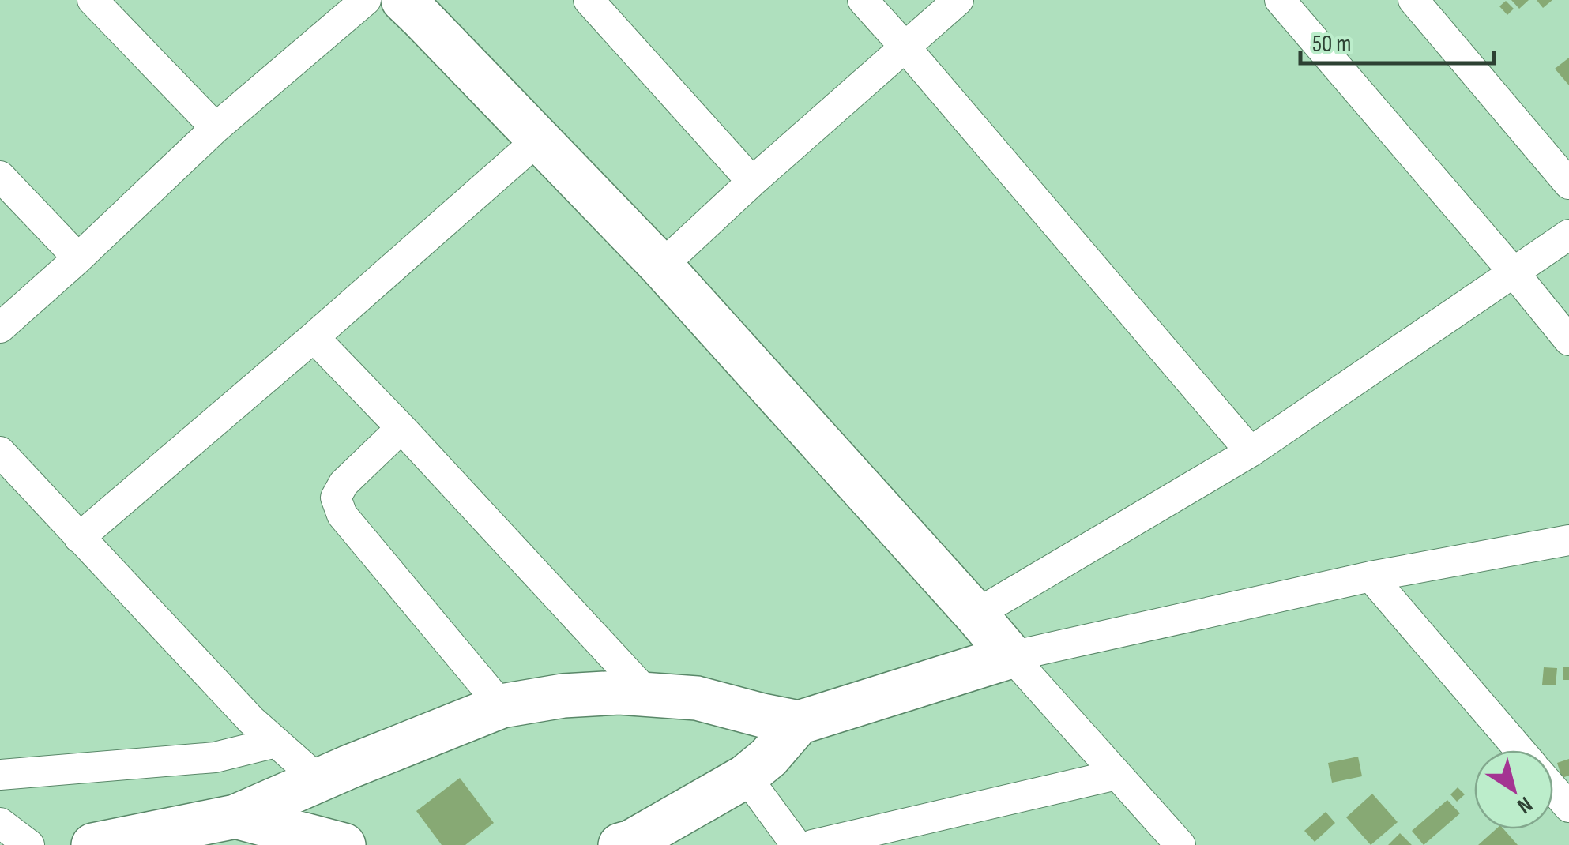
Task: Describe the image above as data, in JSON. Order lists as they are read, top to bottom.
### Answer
{
  "scale_bar": "50 m",
  "north": "bottom right"
}
